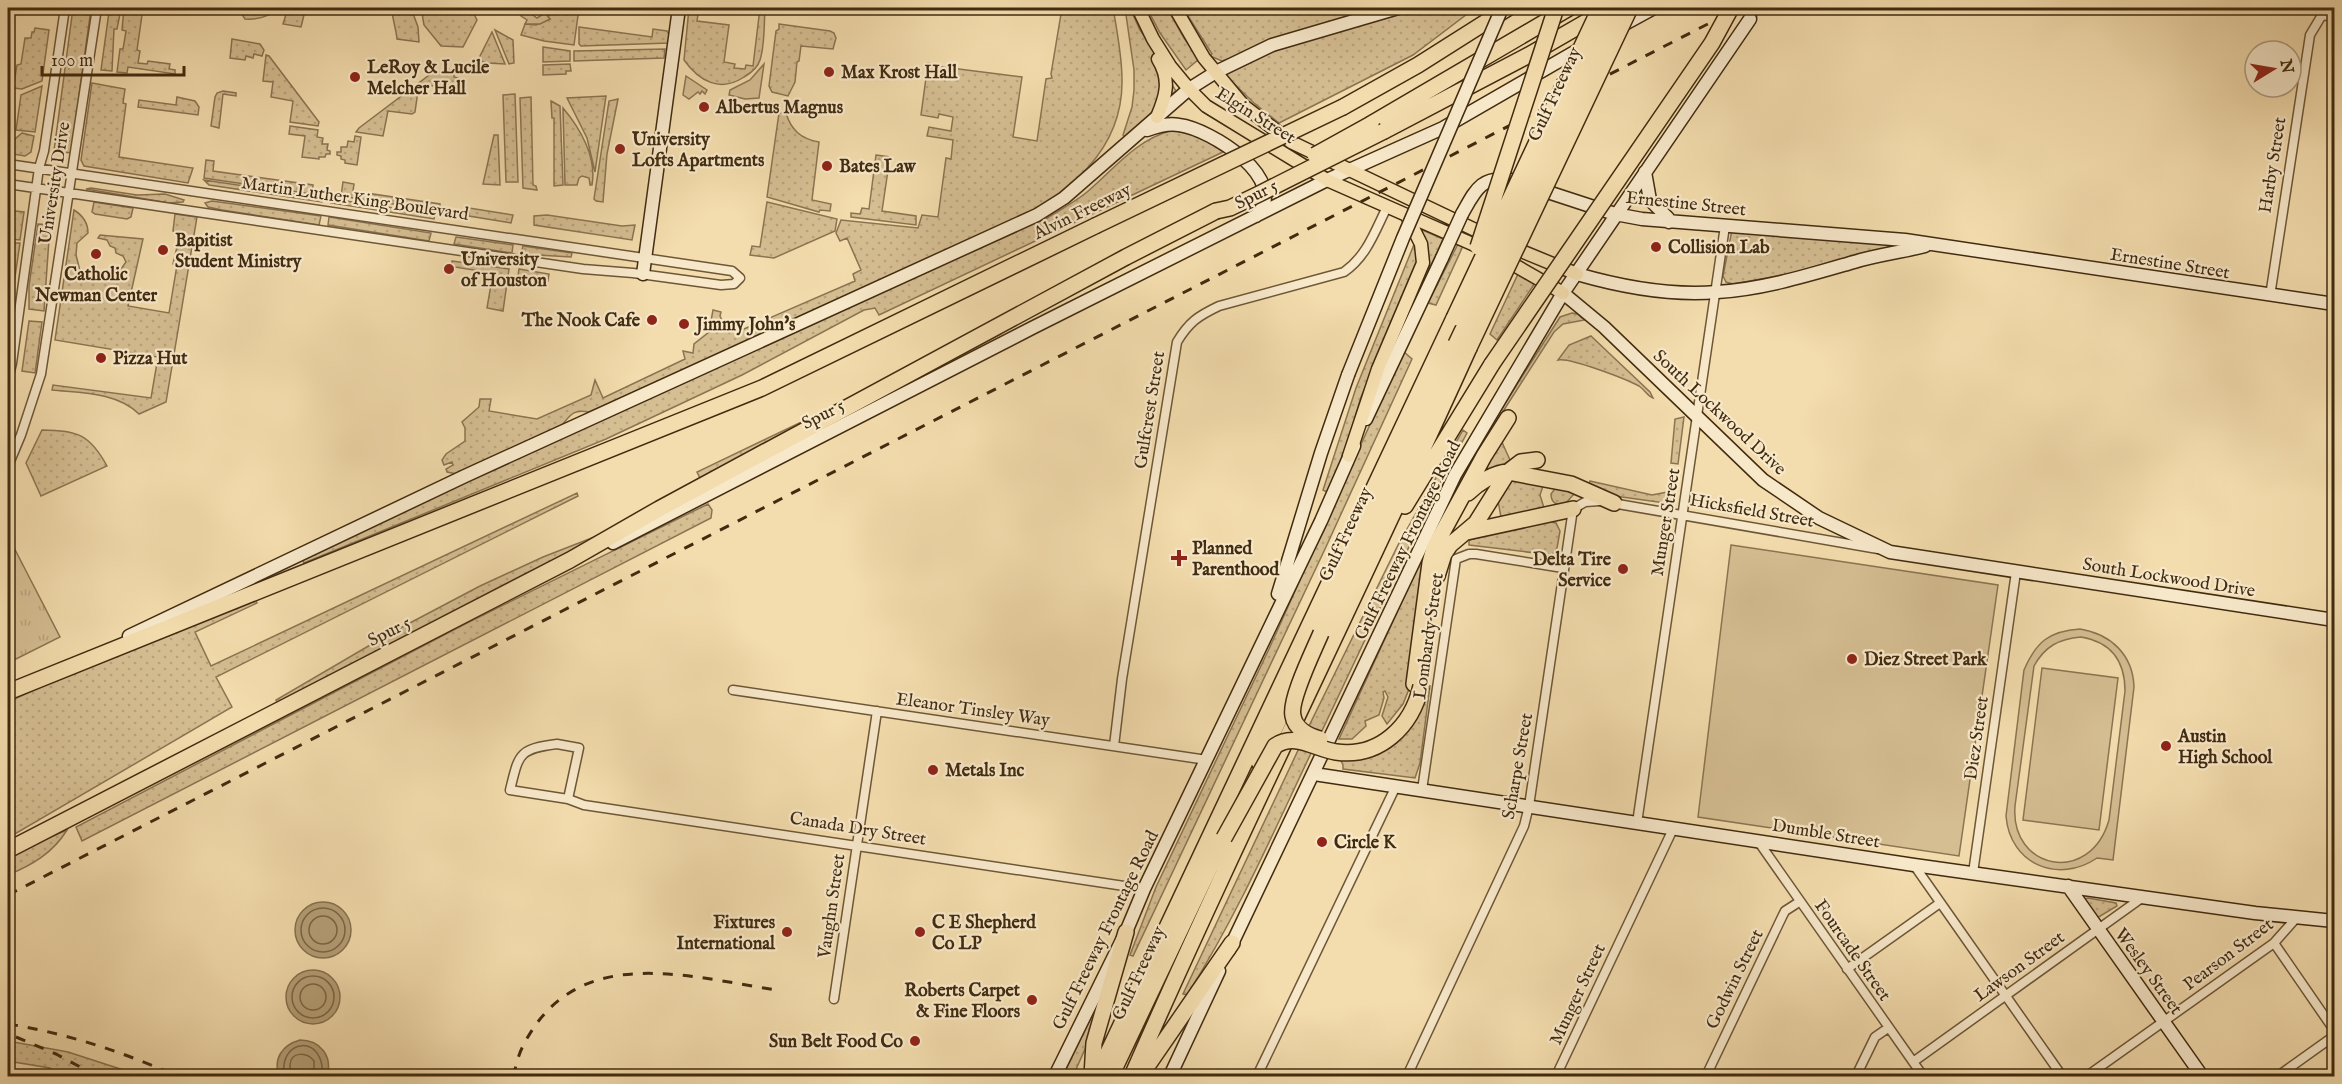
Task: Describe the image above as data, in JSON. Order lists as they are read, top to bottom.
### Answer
{
  "streets": {
    "highway": ["Gulf Freeway", "Spur 5", "Alvin Freeway"],
    "main road": [
      "Elgin Street",
      "Ernestine Street",
      "South Lockwood Drive",
      "Gulf Freeway Frontage Road",
      "Dumble Street",
      "Wesley Street"
    ],
    "street": [
      "Harby Street",
      "University Drive",
      "Martin Luther King Boulevard",
      "Gulfcrest Street",
      "Hicksfield Street",
      "Munger Street",
      "Lombardy Street",
      "Eleanor Tinsley Way",
      "Diez Street",
      "Scharpe Street",
      "Canada Dry Street",
      "Vaughn Street",
      "Fourcade Street",
      "Pearson Street",
      "Lawson Street",
      "Godwin Street"
    ]
  },
  "crossings": [
    ["Elgin Street", "Spur 5"],
    ["Elgin Street", "South Lockwood Drive"],
    ["Harby Street", "Ernestine Street"],
    ["University Drive", "Martin Luther King Boulevard"],
    ["Spur 5", "South Lockwood Drive"],
    ["Ernestine Street", "Munger Street"],
    ["Ernestine Street", "Gulf Freeway Frontage Road"],
    ["Gulfcrest Street", "South Lockwood Drive"],
    ["Gulfcrest Street", "Eleanor Tinsley Way"],
    ["South Lockwood Drive", "Hicksfield Street"],
    ["South Lockwood Drive", "Munger Street"],
    ["South Lockwood Drive", "Gulf Freeway Frontage Road"],
    ["South Lockwood Drive", "Diez Street"],
    ["Hicksfield Street", "Munger Street"],
    ["Hicksfield Street", "Scharpe Street"],
    ["Munger Street", "Dumble Street"],
    ["Gulf Freeway Frontage Road", "Eleanor Tinsley Way"],
    ["Gulf Freeway Frontage Road", "Canada Dry Street"],
    ["Gulf Freeway Frontage Road", "Dumble Street"],
    ["Lombardy Street", "Scharpe Street"],
    ["Lombardy Street", "Dumble Street"],
    ["Eleanor Tinsley Way", "Vaughn Street"],
    ["Diez Street", "Dumble Street"],
    ["Scharpe Street", "Dumble Street"],
    ["Canada Dry Street", "Vaughn Street"],
    ["Dumble Street", "Fourcade Street"],
    ["Dumble Street", "Pearson Street"],
    ["Dumble Street", "Lawson Street"],
    ["Dumble Street", "Wesley Street"],
    ["Fourcade Street", "Lawson Street"],
    ["Fourcade Street", "Godwin Street"],
    ["Pearson Street", "Wesley Street"],
    ["Lawson Street", "Wesley Street"]
  ],
  "places": {
    "other": [
      "Max Krost Hall",
      "LeRoy & Lucile Melcher Hall",
      "Albertus Magnus",
      "University Lofts Apartments",
      "Bates Law",
      "Collision Lab",
      "Bapitist Student Ministry",
      "Catholic Newman Center",
      "University of Houston",
      "The Nook Cafe",
      "Jimmy John's",
      "Pizza Hut",
      "Delta Tire Service",
      "Diez Street Park",
      "Austin High School",
      "Metals Inc",
      "Circle K",
      "Fixtures International",
      "C E Shepherd Co LP",
      "Roberts Carpet & Fine Floors",
      "Sun Belt Food Co"
    ],
    "health": ["Planned Parenthood"]
  },
  "scale_bar": "100 m",
  "north": "right"
}
